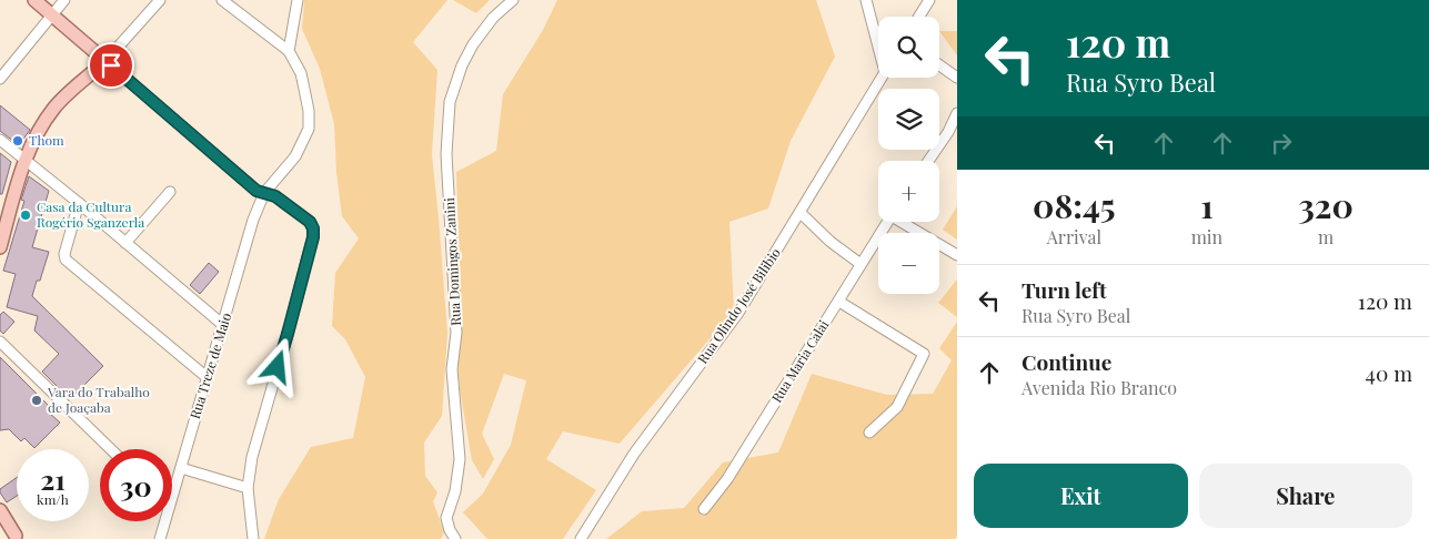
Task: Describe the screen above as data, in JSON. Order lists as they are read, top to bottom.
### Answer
{
  "streets": {
    "street": [
      "Rua Domingos Zanini",
      "Rua Olindo José Bilibio",
      "Rua Maria Calai",
      "Rua Treze de Maio"
    ]
  },
  "places": ["Thom", "Casa da Cultura Rogério Sganzerla", "Vara do Trabalho de Joaçaba"],
  "page": {
    "turn": ["120 m", "Rua Syro Beal"],
    "map_buttons": ["+", "−"],
    "eta": [
      "08:45",
      "Arrival",
      "1",
      "min",
      "320",
      "m"
    ],
    "list": [
      {
        "name": "Turn left",
        "note": "Rua Syro Beal",
        "value": "120 m"
      },
      {
        "name": "Continue",
        "note": "Avenida Rio Branco",
        "value": "40 m"
      }
    ],
    "speed": "21 km/h",
    "limit": "30",
    "buttons": ["Exit", "Share"]
  }
}
